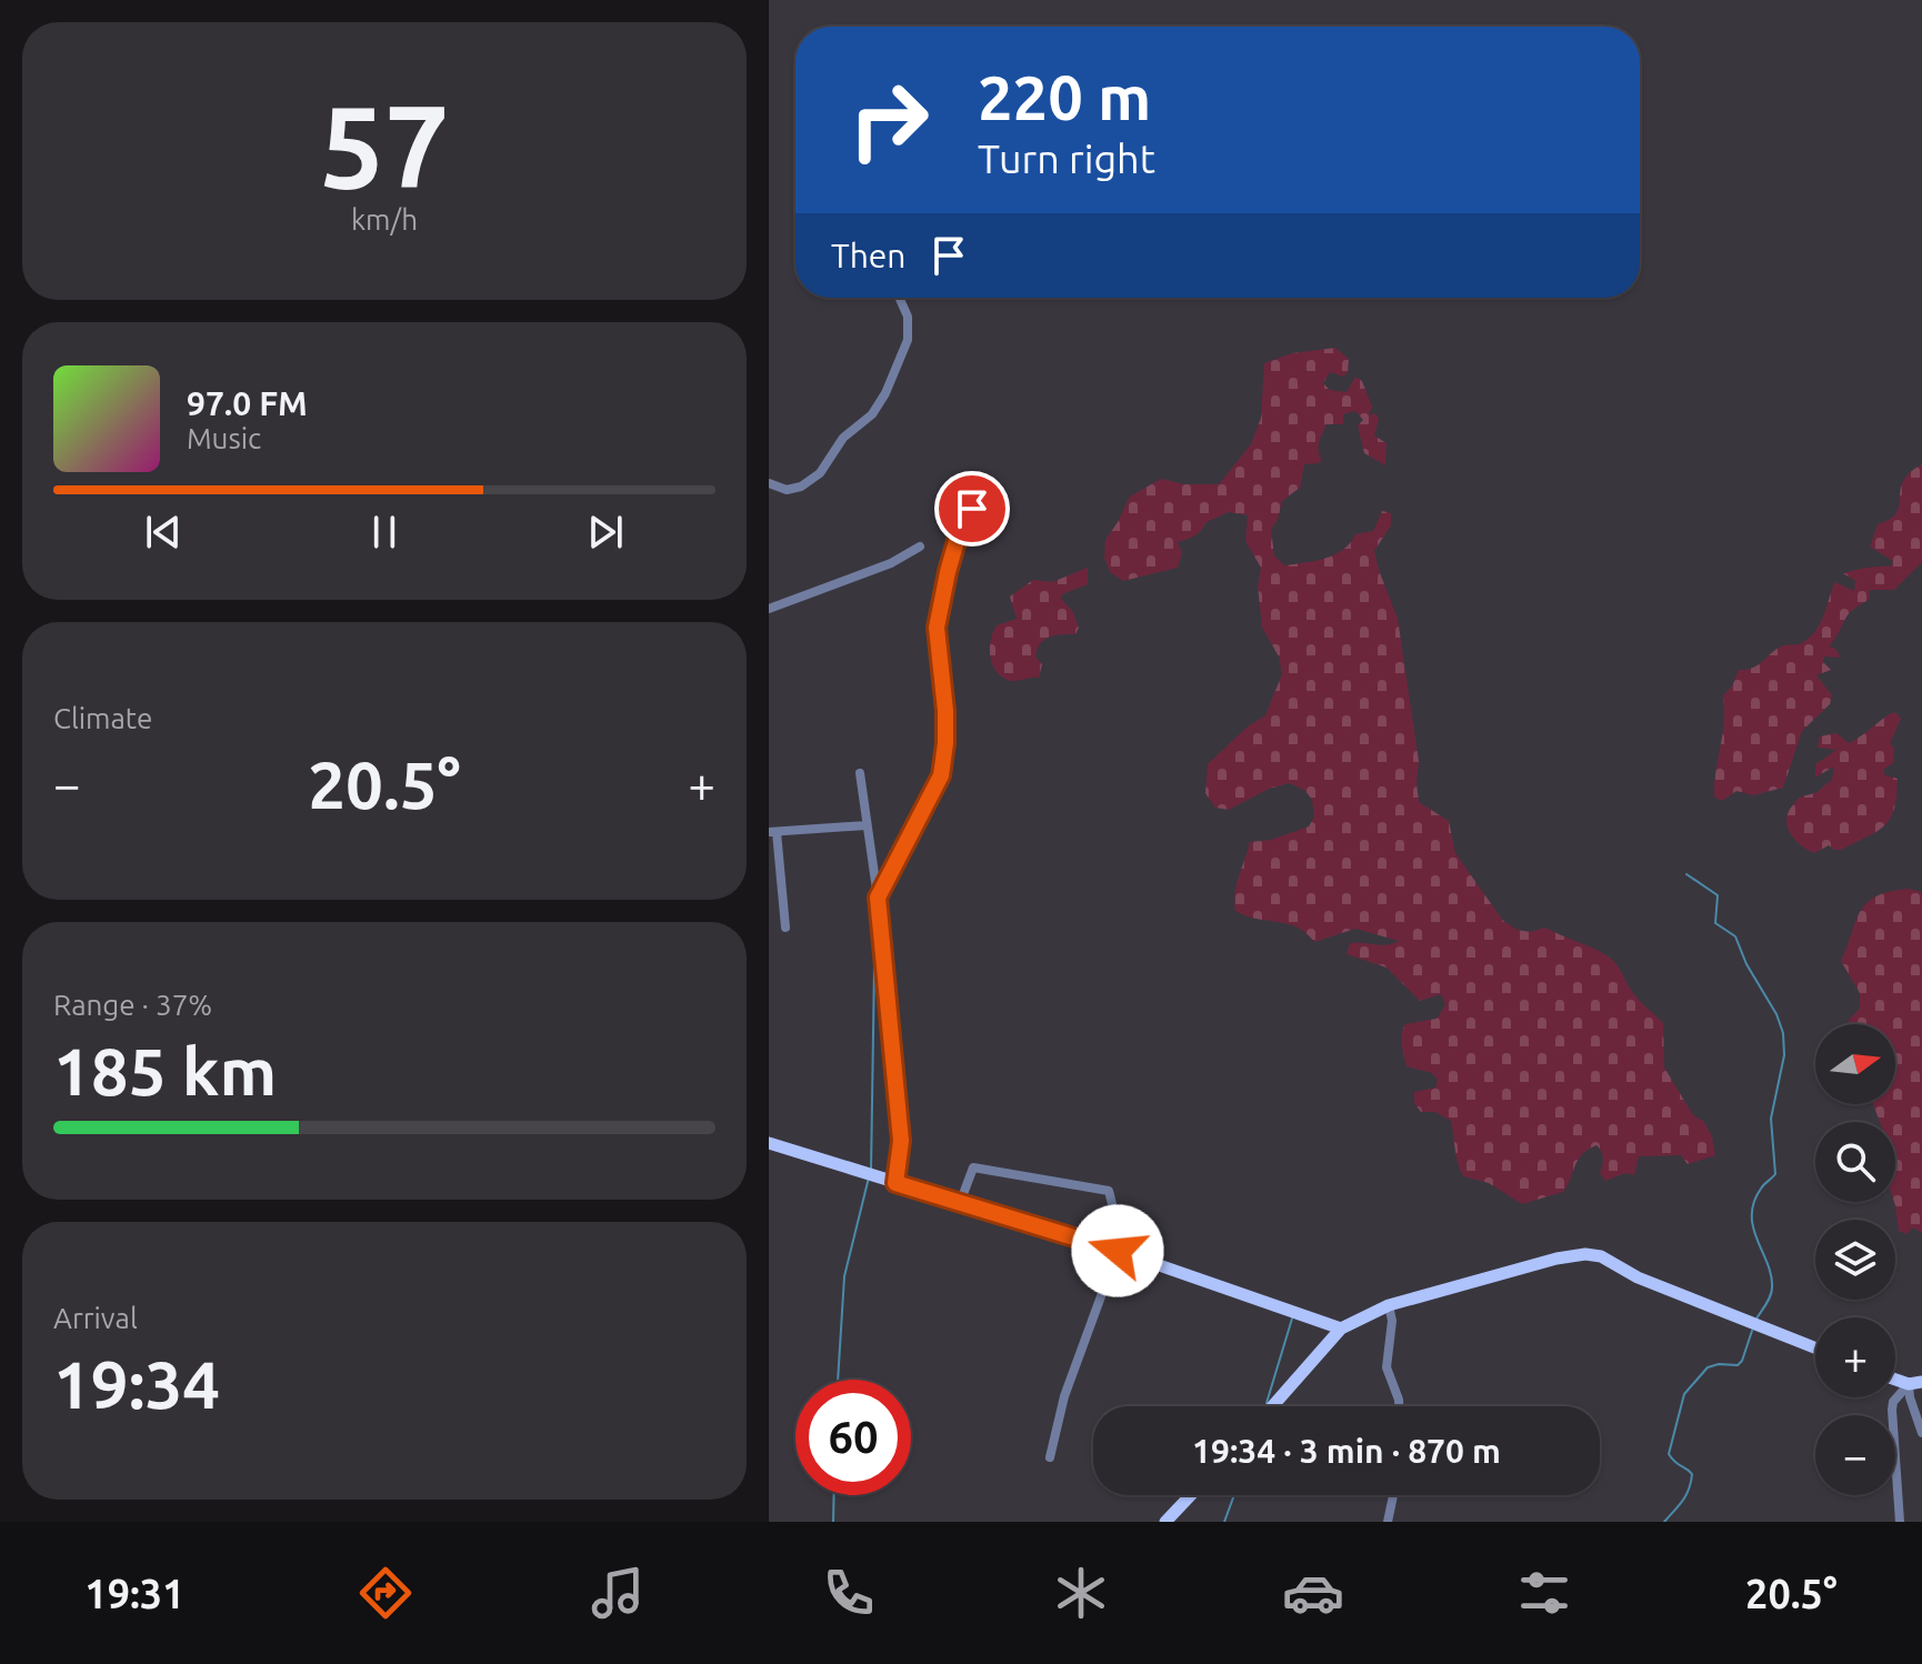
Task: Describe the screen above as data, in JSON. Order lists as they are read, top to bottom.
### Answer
{
  "north": "right",
  "page": {
    "tile": [
      ["57", "km/h"],
      "Climate",
      ["Range · 37%", "185 km"],
      ["Arrival", "19:34"]
    ],
    "turn": ["220 m", "Turn right"],
    "then": "Then",
    "song": ["97.0 FM", "Music"],
    "heat": ["−", "20.5°", "+"],
    "map_buttons": ["+", "−"],
    "limit": "60",
    "trip": "19:34 · 3 min · 870 m",
    "tabs": ["19:31", "20.5°"]
  }
}
